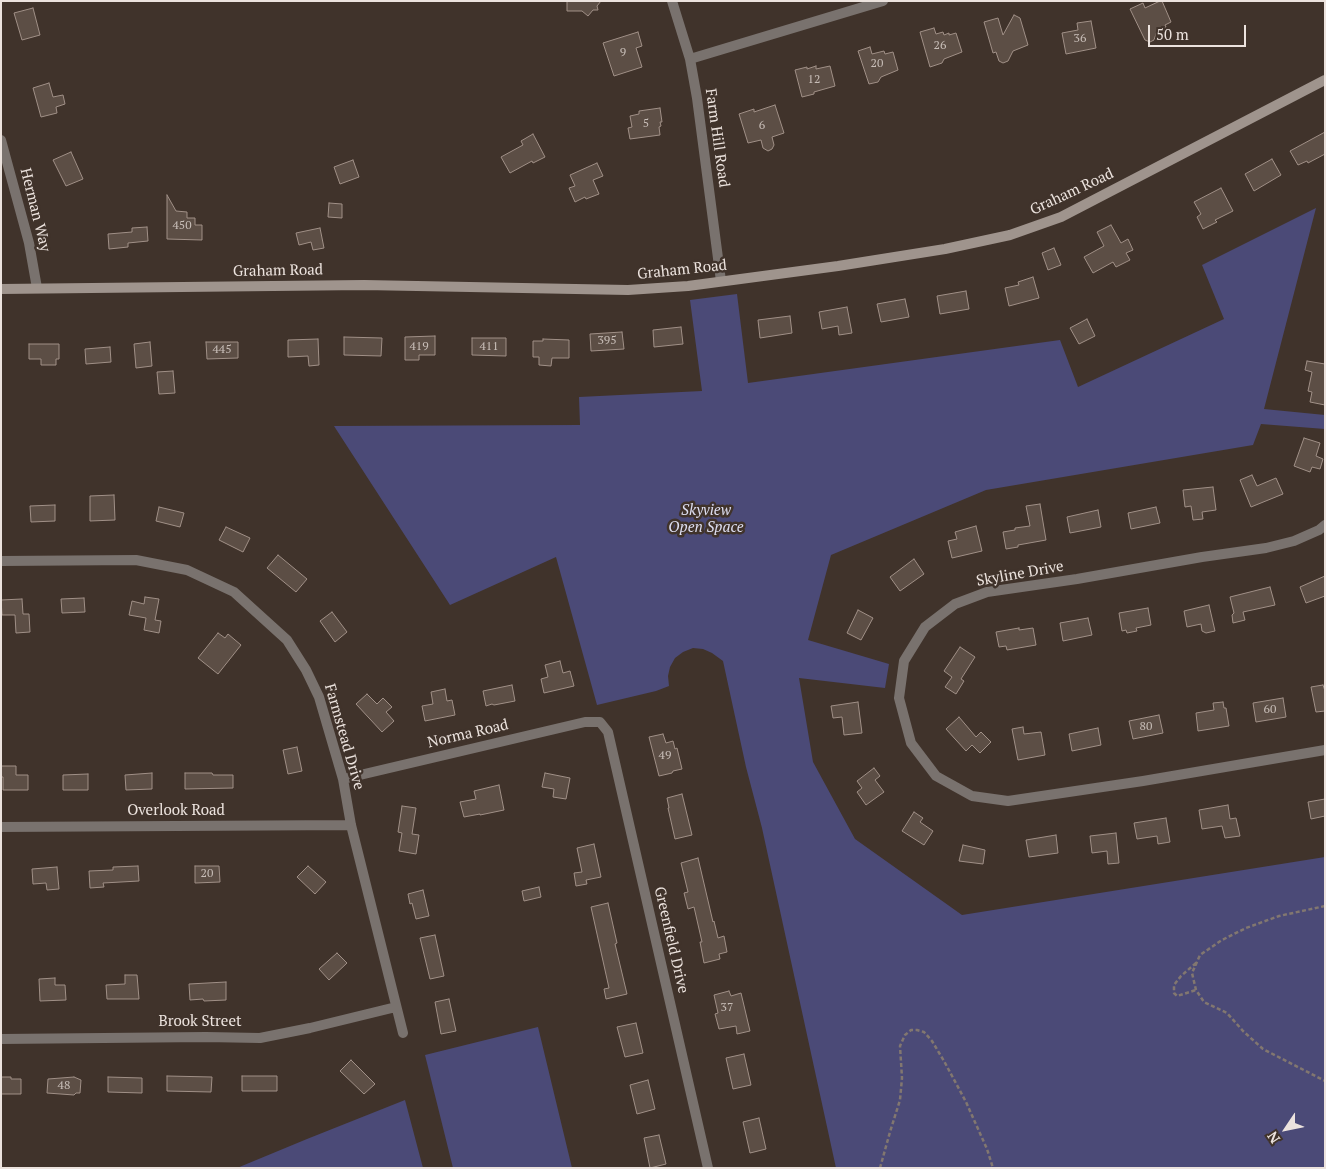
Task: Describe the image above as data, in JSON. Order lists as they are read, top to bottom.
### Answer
{
  "streets": {
    "street": [
      "Farm Hill Road",
      "Graham Road",
      "Herman Way",
      "Skyline Drive",
      "Norma Road",
      "Farmstead Drive",
      "Overlook Road",
      "Greenfield Drive",
      "Brook Street"
    ]
  },
  "crossings": [
    ["Farm Hill Road", "Graham Road"],
    ["Graham Road", "Herman Way"],
    ["Norma Road", "Farmstead Drive"],
    ["Norma Road", "Greenfield Drive"],
    ["Farmstead Drive", "Overlook Road"],
    ["Farmstead Drive", "Brook Street"]
  ],
  "parks": ["Skyview Open Space"],
  "house_numbers": [
    "36",
    "26",
    "9",
    "20",
    "12",
    "5",
    "6",
    "450",
    "395",
    "419",
    "411",
    "445",
    "60",
    "80",
    "49",
    "20",
    "37",
    "48"
  ],
  "scale_bar": "50 m",
  "north": "bottom left"
}
